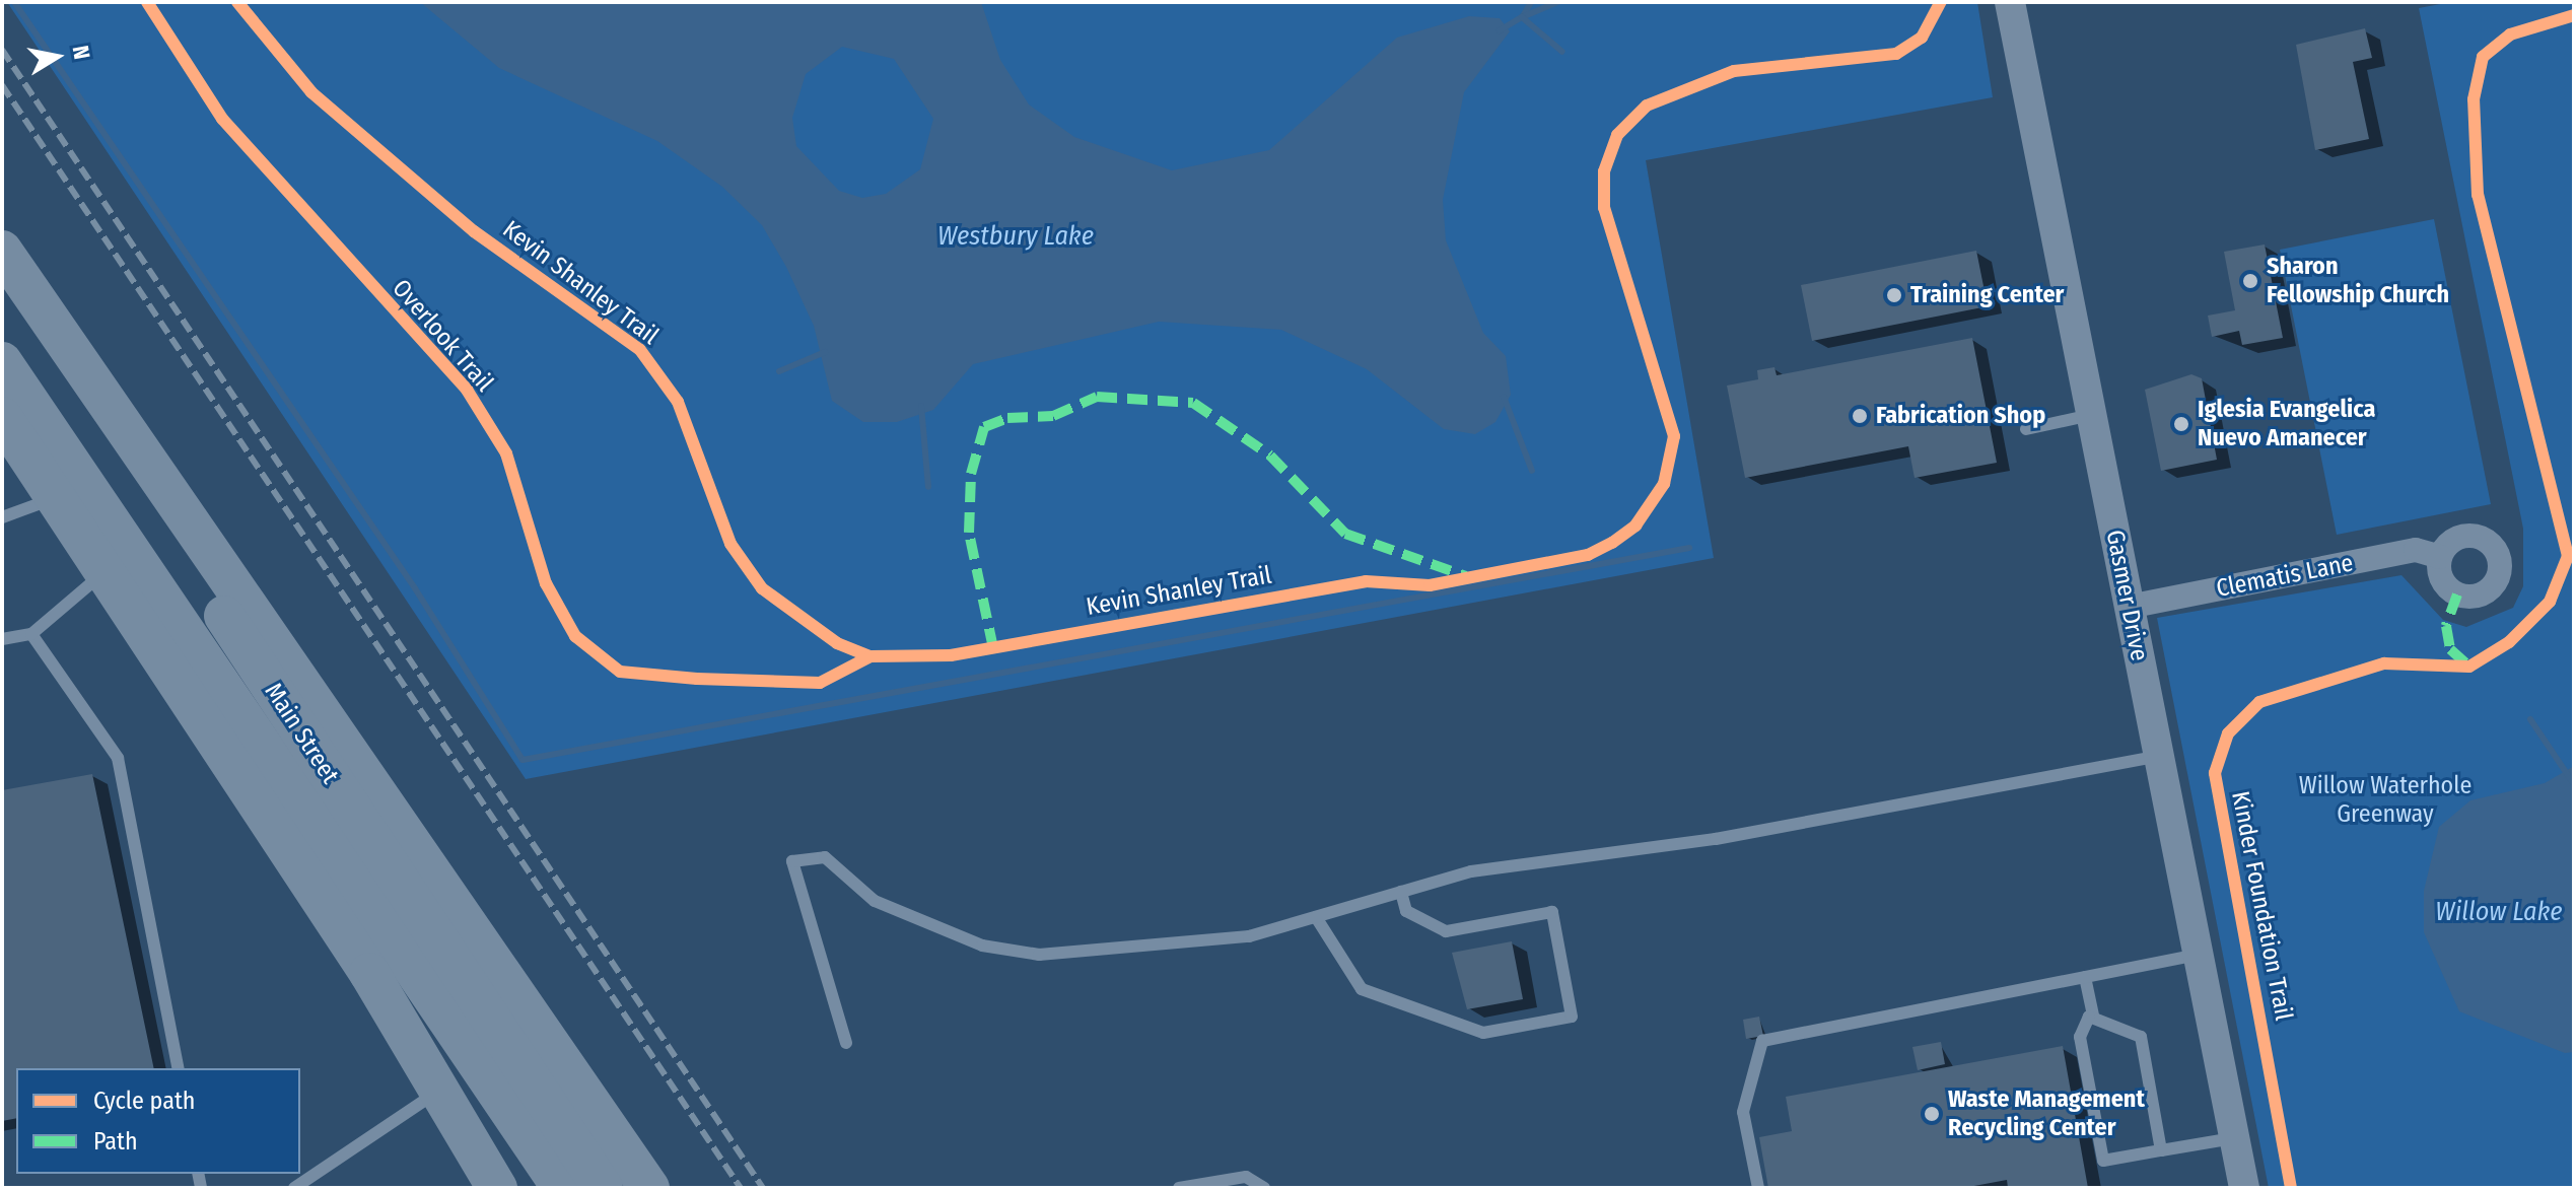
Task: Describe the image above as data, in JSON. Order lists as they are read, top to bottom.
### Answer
{
  "streets": {
    "highway": ["Main Street"],
    "street": ["Clematis Lane", "Gasmer Drive"],
    "cycle path": ["Kevin Shanley Trail", "Overlook Trail", "Kinder Foundation Trail"]
  },
  "crossings": [
    ["Clematis Lane", "Gasmer Drive"]
  ],
  "water": ["Westbury Lake", "Willow Lake"],
  "parks": ["Willow Waterhole Greenway"],
  "places": [
    "Sharon Fellowship Church",
    "Training Center",
    "Fabrication Shop",
    "Iglesia Evangelica Nuevo Amanecer",
    "Waste Management Recycling Center"
  ],
  "legend": ["Cycle path", "Path"],
  "north": "right"
}
